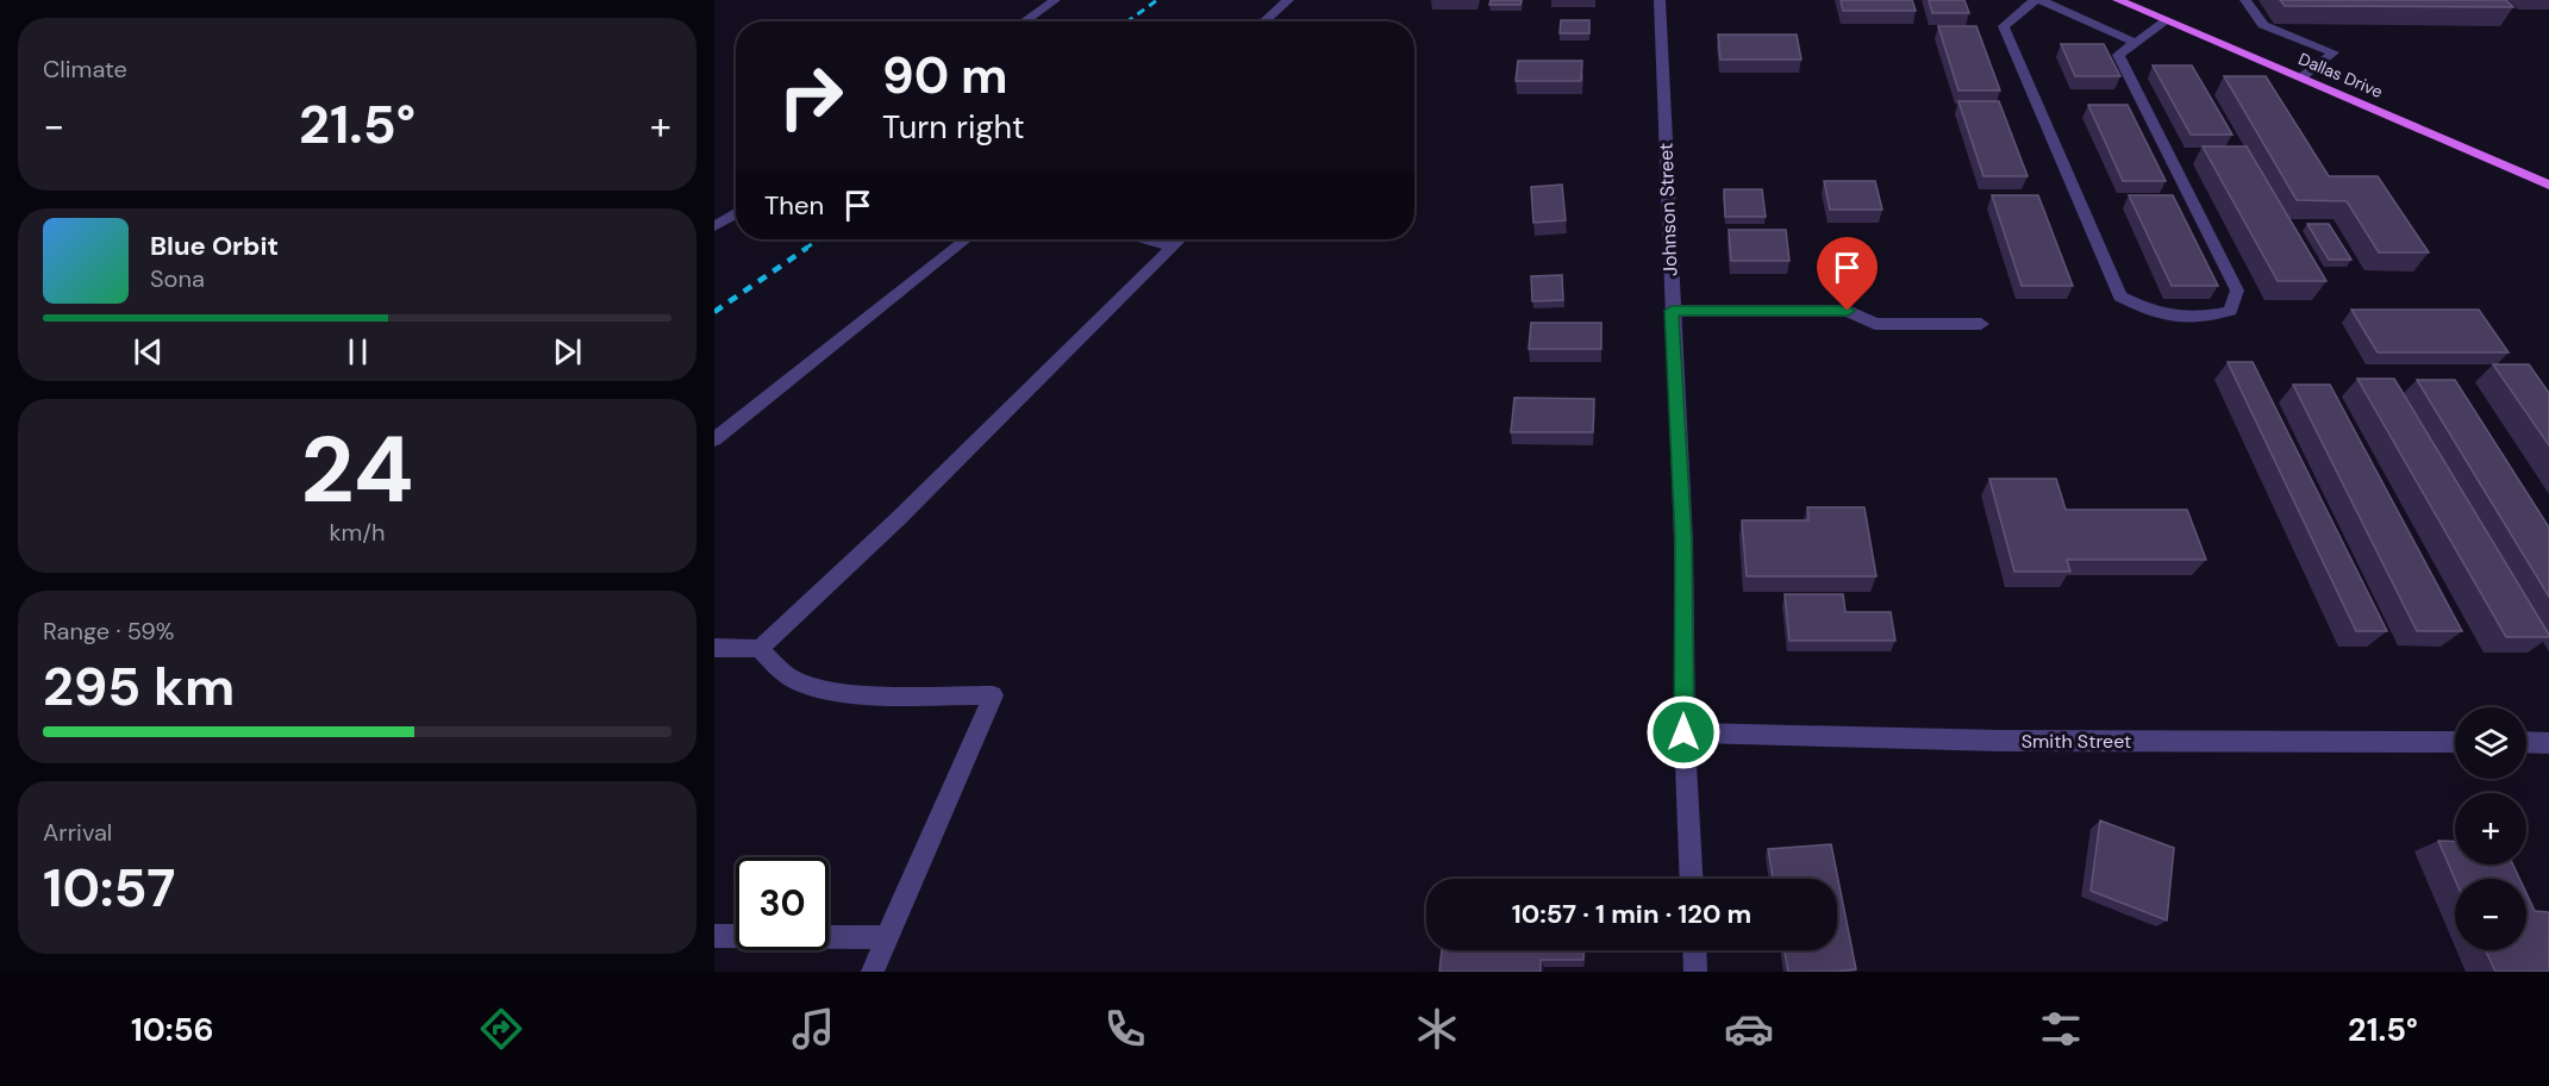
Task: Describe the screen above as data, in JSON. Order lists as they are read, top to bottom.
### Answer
{
  "streets": {
    "main road": ["Dallas Drive"],
    "street": ["Johnson Street", "Smith Street"]
  },
  "crossings": [
    ["Johnson Street", "Smith Street"]
  ],
  "page": {
    "tile": [
      "Climate",
      ["24", "km/h"],
      ["Range · 59%", "295 km"],
      ["Arrival", "10:57"]
    ],
    "turn": ["90 m", "Turn right"],
    "heat": ["−", "21.5°", "+"],
    "then": "Then",
    "song": ["Blue Orbit", "Sona"],
    "map_buttons": ["+", "−"],
    "limit": "30",
    "trip": "10:57 · 1 min · 120 m",
    "tabs": ["10:56", "21.5°"]
  }
}
